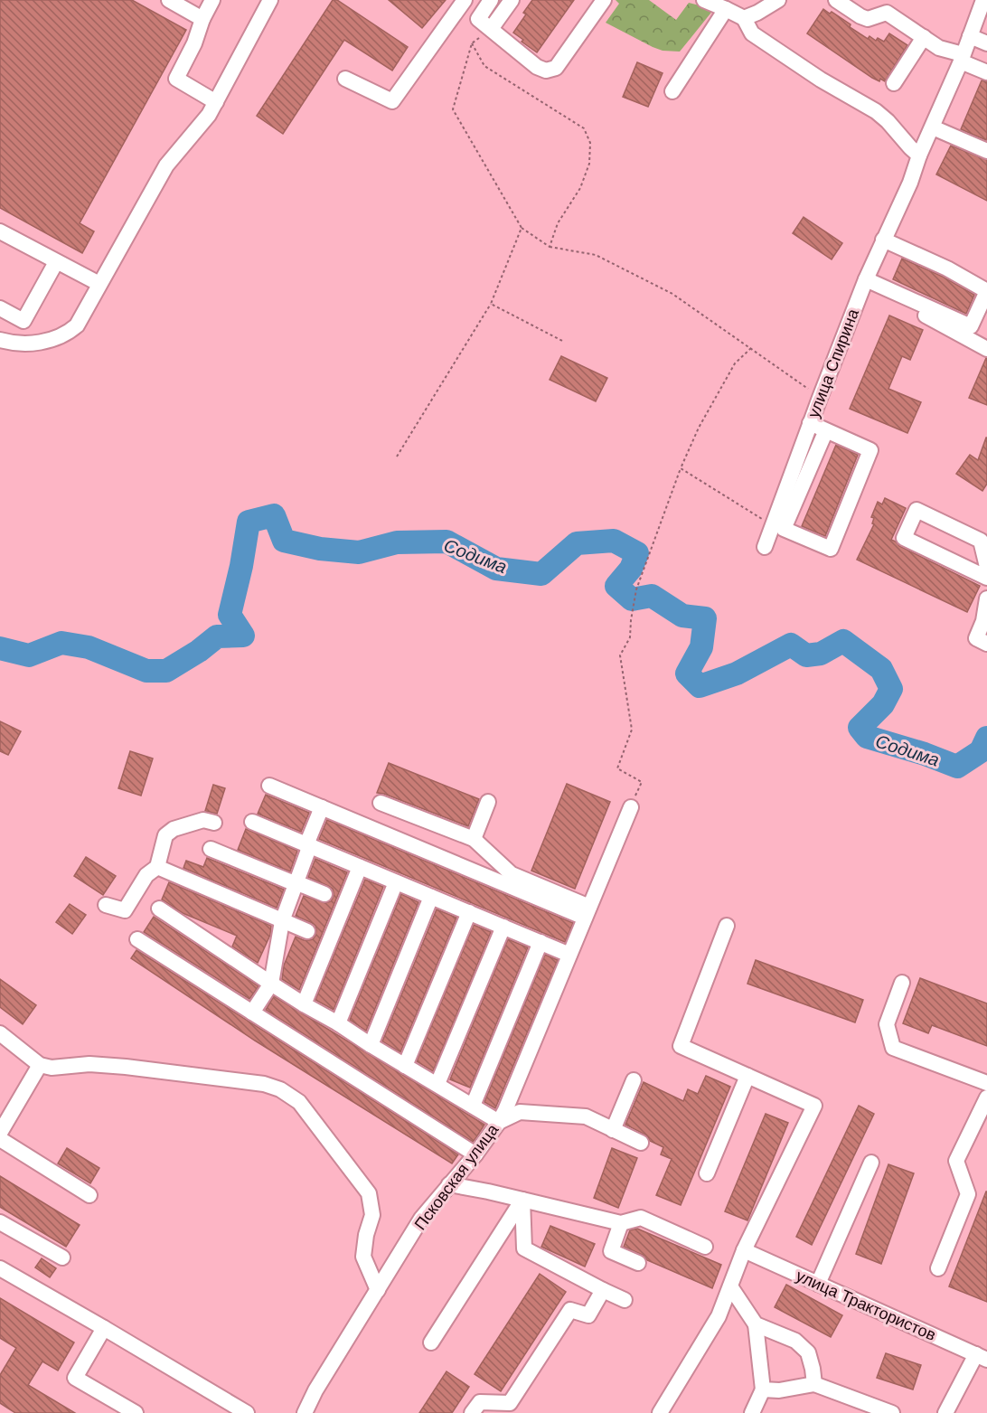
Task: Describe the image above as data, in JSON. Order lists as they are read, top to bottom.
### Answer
{
  "streets": {
    "street": ["улица Спирина", "Псковская улица", "улица Трактористов"]
  },
  "water": ["Содима"]
}
